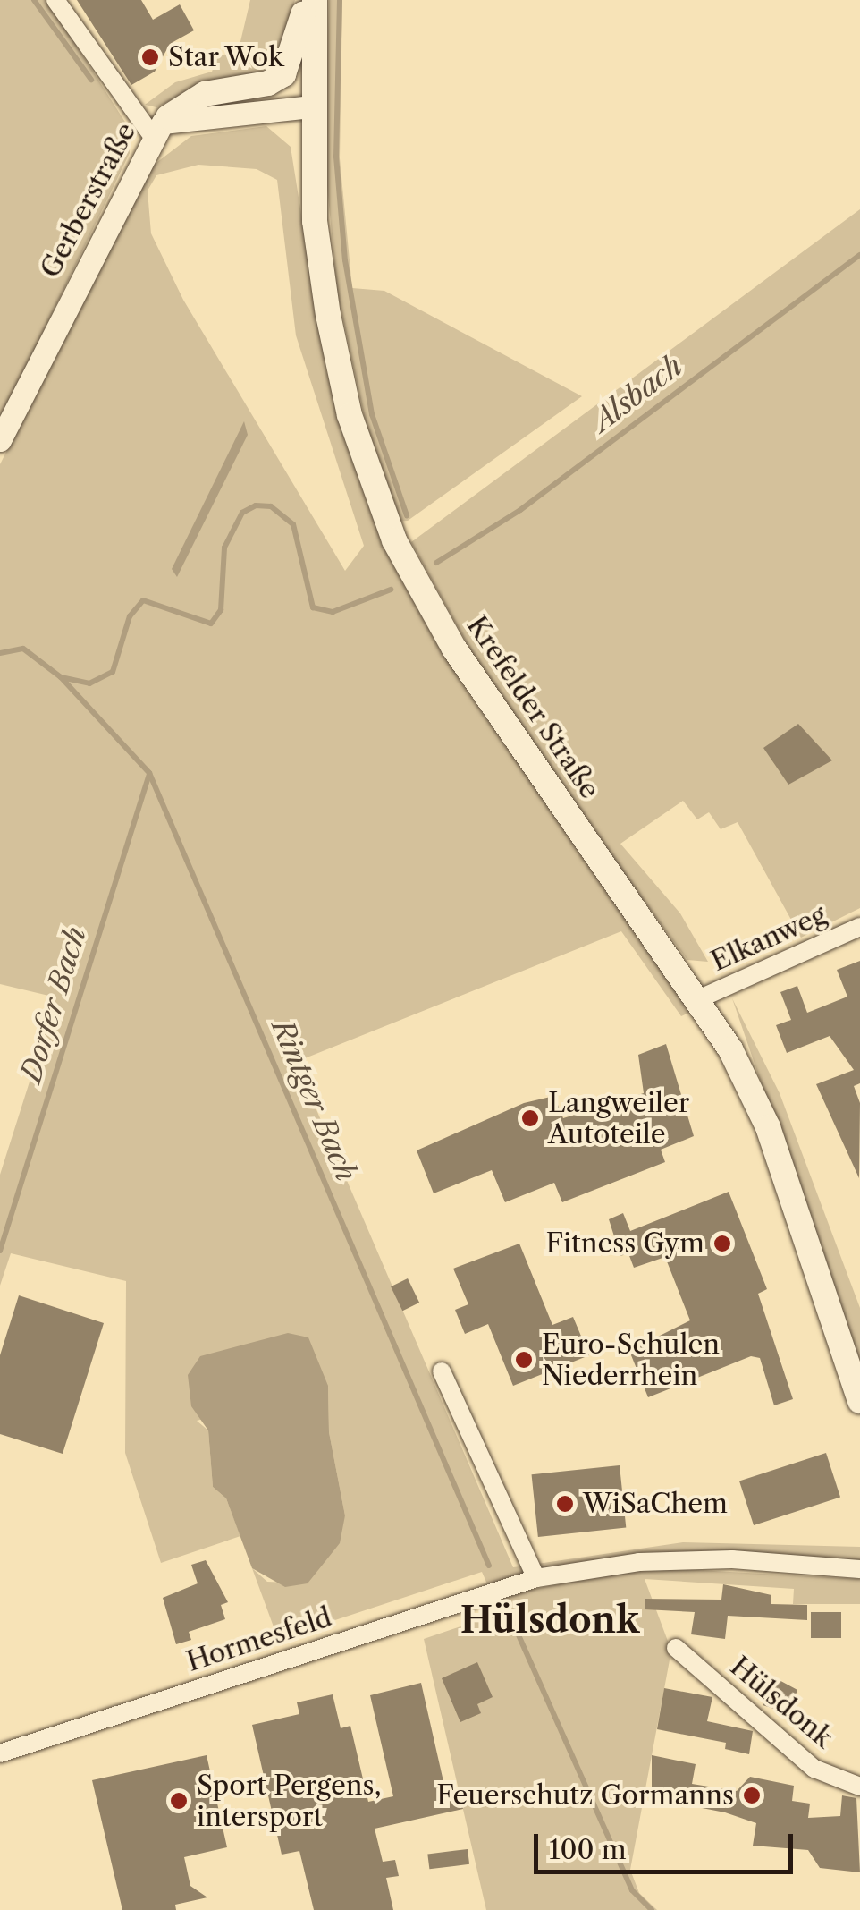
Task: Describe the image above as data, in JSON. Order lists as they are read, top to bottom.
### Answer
{
  "streets": {
    "main road": ["Krefelder Straße"],
    "street": [
      "Gerberstraße",
      "Elkanweg",
      "Hormesfeld",
      "Hülsdonk"
    ]
  },
  "crossings": [
    ["Gerberstraße", "Krefelder Straße"],
    ["Krefelder Straße", "Elkanweg"]
  ],
  "districts": ["Hülsdonk"],
  "water": ["Alsbach", "Dorfer Bach", "Rintger Bach"],
  "places": [
    "Star Wok",
    "Langweiler Autoteile",
    "Fitness Gym",
    "Euro-Schulen Niederrhein",
    "WiSaChem",
    "Feuerschutz Gormanns",
    "Sport Pergens, intersport"
  ],
  "scale_bar": "100 m"
}
